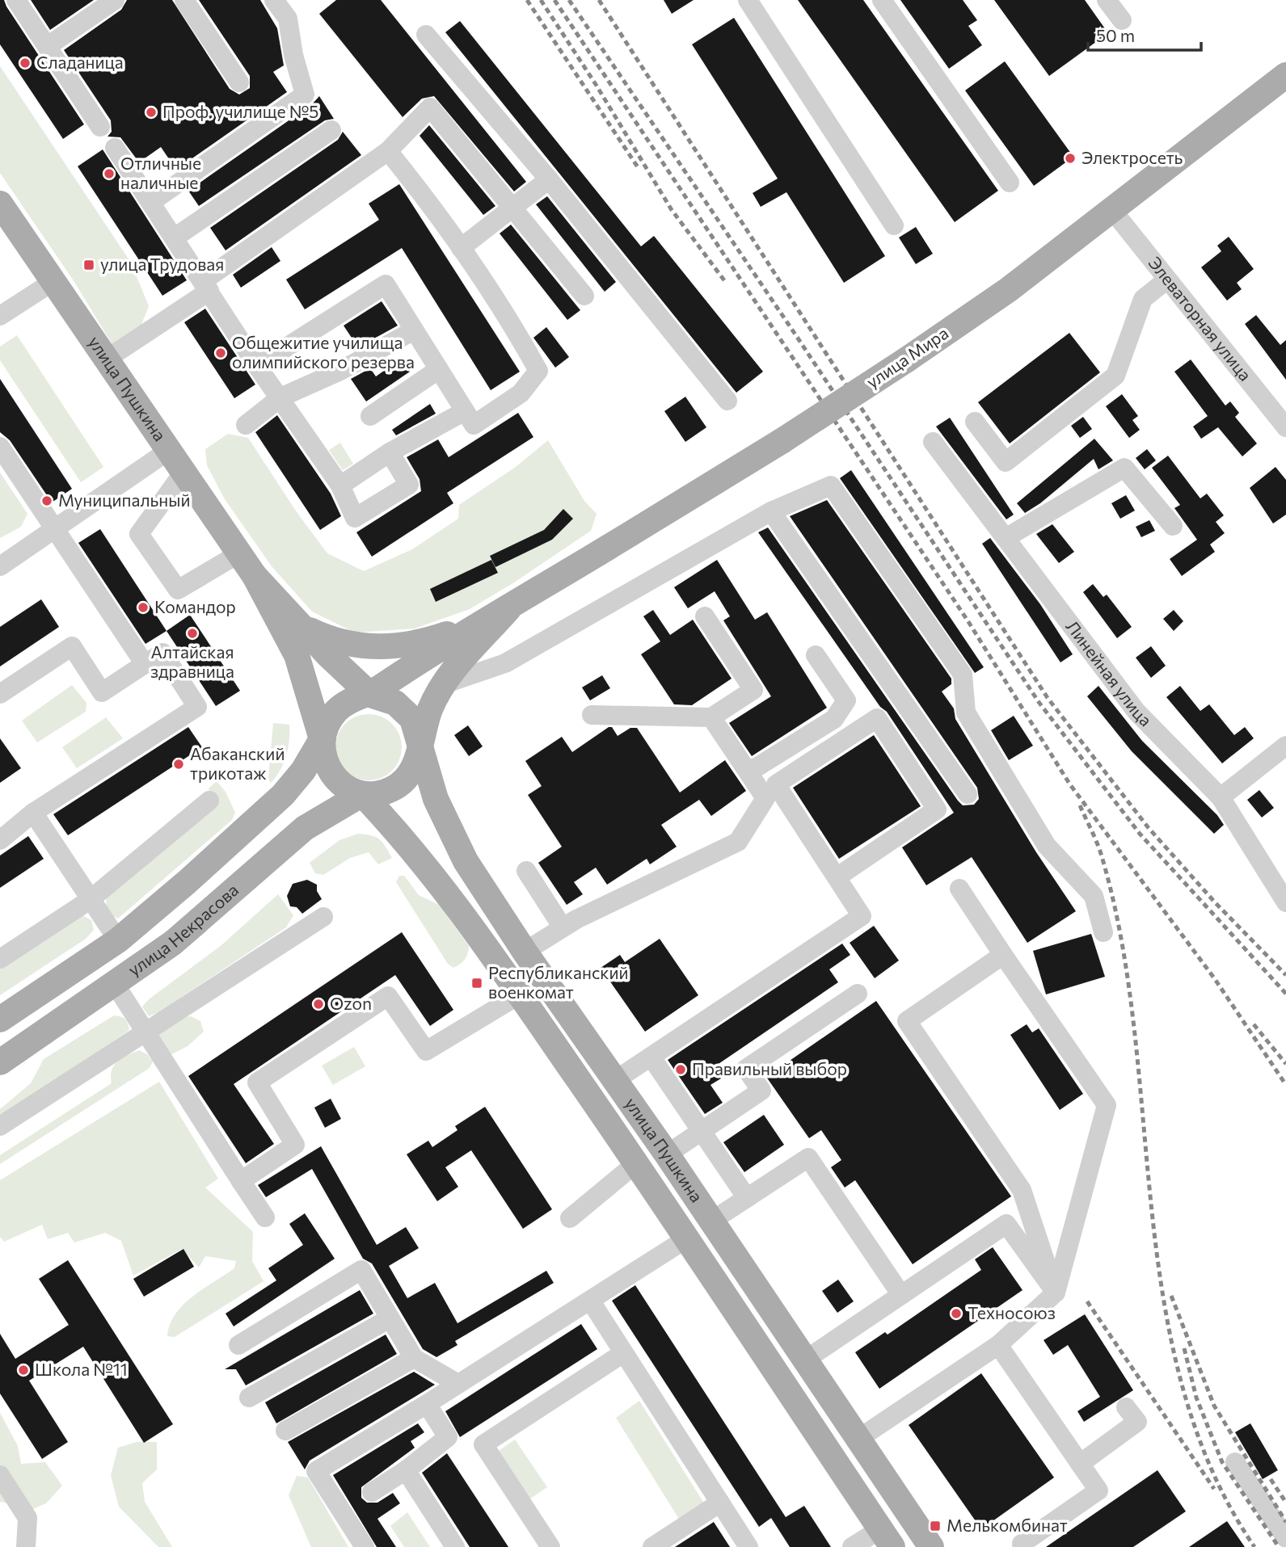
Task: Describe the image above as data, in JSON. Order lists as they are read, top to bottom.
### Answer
{
  "streets": {
    "main road": ["улица Мира", "улица Пушкина", "улица Некрасова"],
    "street": ["Элеваторная улица", "Линейная улица"]
  },
  "crossings": [
    ["Элеваторная улица", "улица Мира"],
    ["улица Пушкина", "улица Некрасова"]
  ],
  "places": {
    "other": [
      "Сладаница",
      "Проф. училище №5",
      "Электросеть",
      "Отличные наличные",
      "Общежитие училища олимпийского резерва",
      "Муниципальный",
      "Командор",
      "Алтайская здравница",
      "Абаканский трикотаж",
      "Ozon",
      "Правильный выбор",
      "Техносоюз",
      "Школа №11"
    ],
    "transit": ["улица Трудовая", "Республиканский военкомат", "Мелькомбинат"]
  },
  "scale_bar": "50 m"
}
